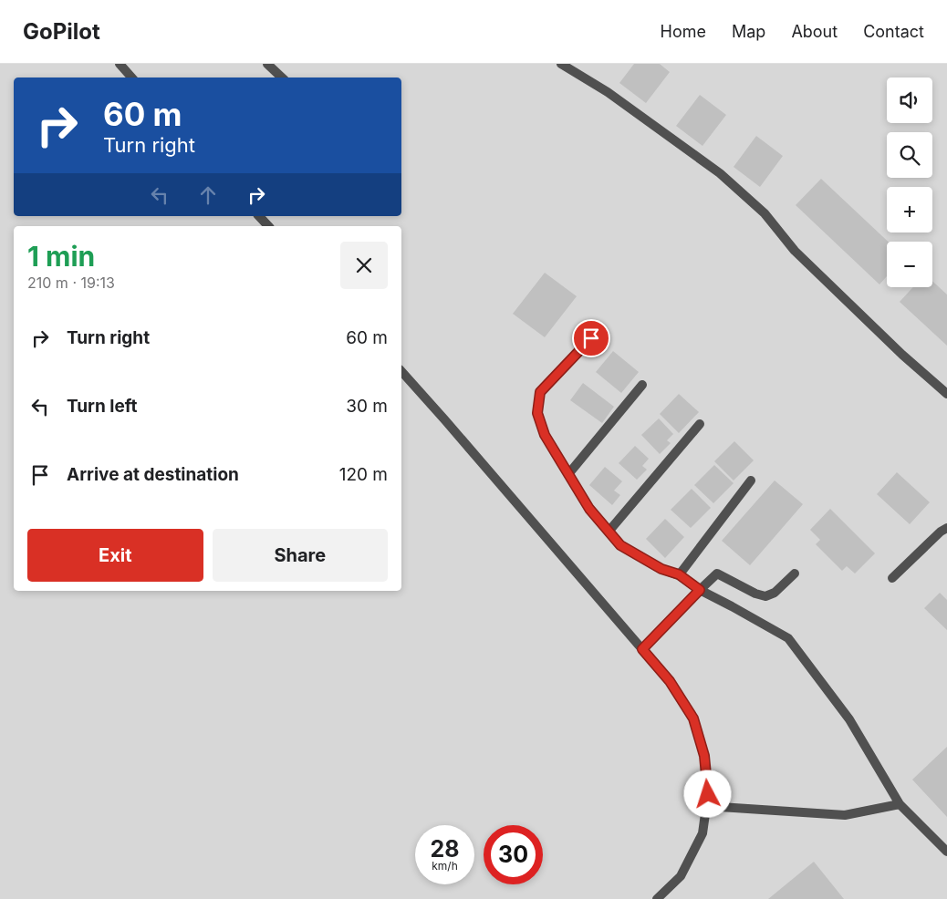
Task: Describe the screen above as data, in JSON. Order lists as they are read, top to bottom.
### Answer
{
  "page": {
    "header": "GoPilot",
    "nav": [
      "Home",
      "Map",
      "About",
      "Contact"
    ],
    "map_buttons": ["+", "−"],
    "turn": ["60 m", "Turn right"],
    "heading": ["1 min", "210 m · 19:13"],
    "list": [
      {
        "name": "Turn right",
        "value": "60 m"
      },
      {
        "name": "Turn left",
        "value": "30 m"
      },
      {
        "name": "Arrive at destination",
        "value": "120 m"
      }
    ],
    "buttons": ["Exit", "Share"],
    "speed": "28 km/h",
    "limit": "30"
  }
}
